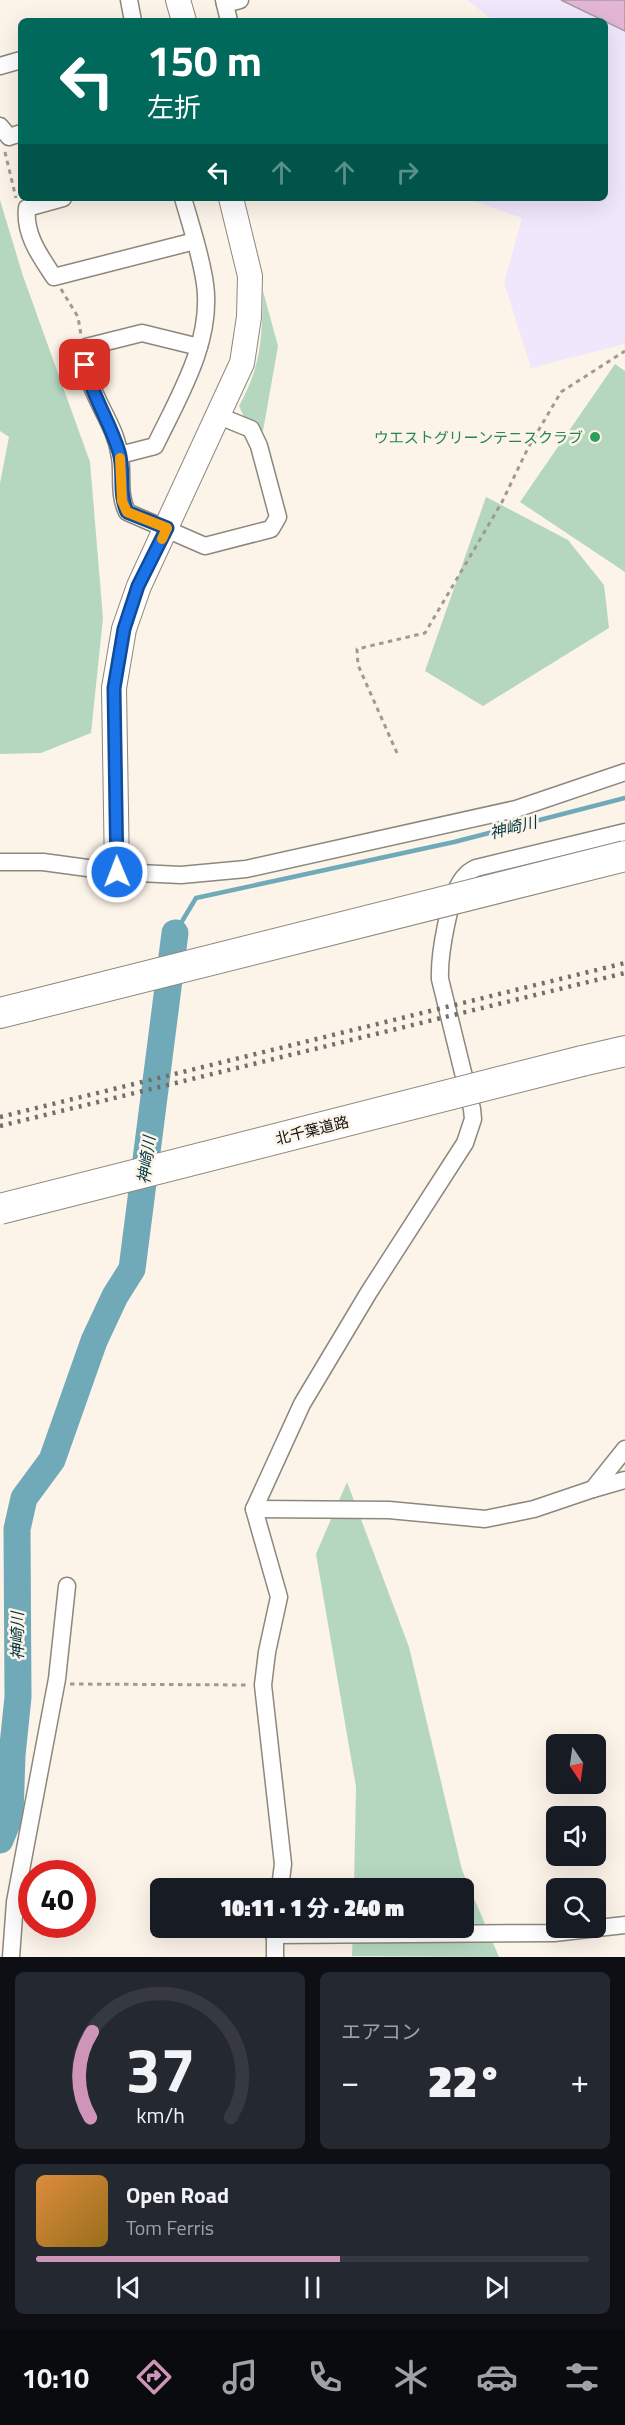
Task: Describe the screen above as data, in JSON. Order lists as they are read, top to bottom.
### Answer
{
  "streets": {
    "highway": ["北千葉道路"]
  },
  "water": ["神崎川"],
  "places": ["ウエストグリーンテニスクラブ"],
  "north": "bottom",
  "page": {
    "turn": ["150 m", "左折"],
    "limit": "40",
    "trip": "10:11 · 1 分 · 240 m",
    "tile": "エアコン",
    "heat": ["−", "22°", "+"],
    "song": ["Open Road", "Tom Ferris"],
    "tabs": "10:10",
    "gauge": ["37", "km/h"]
  }
}
